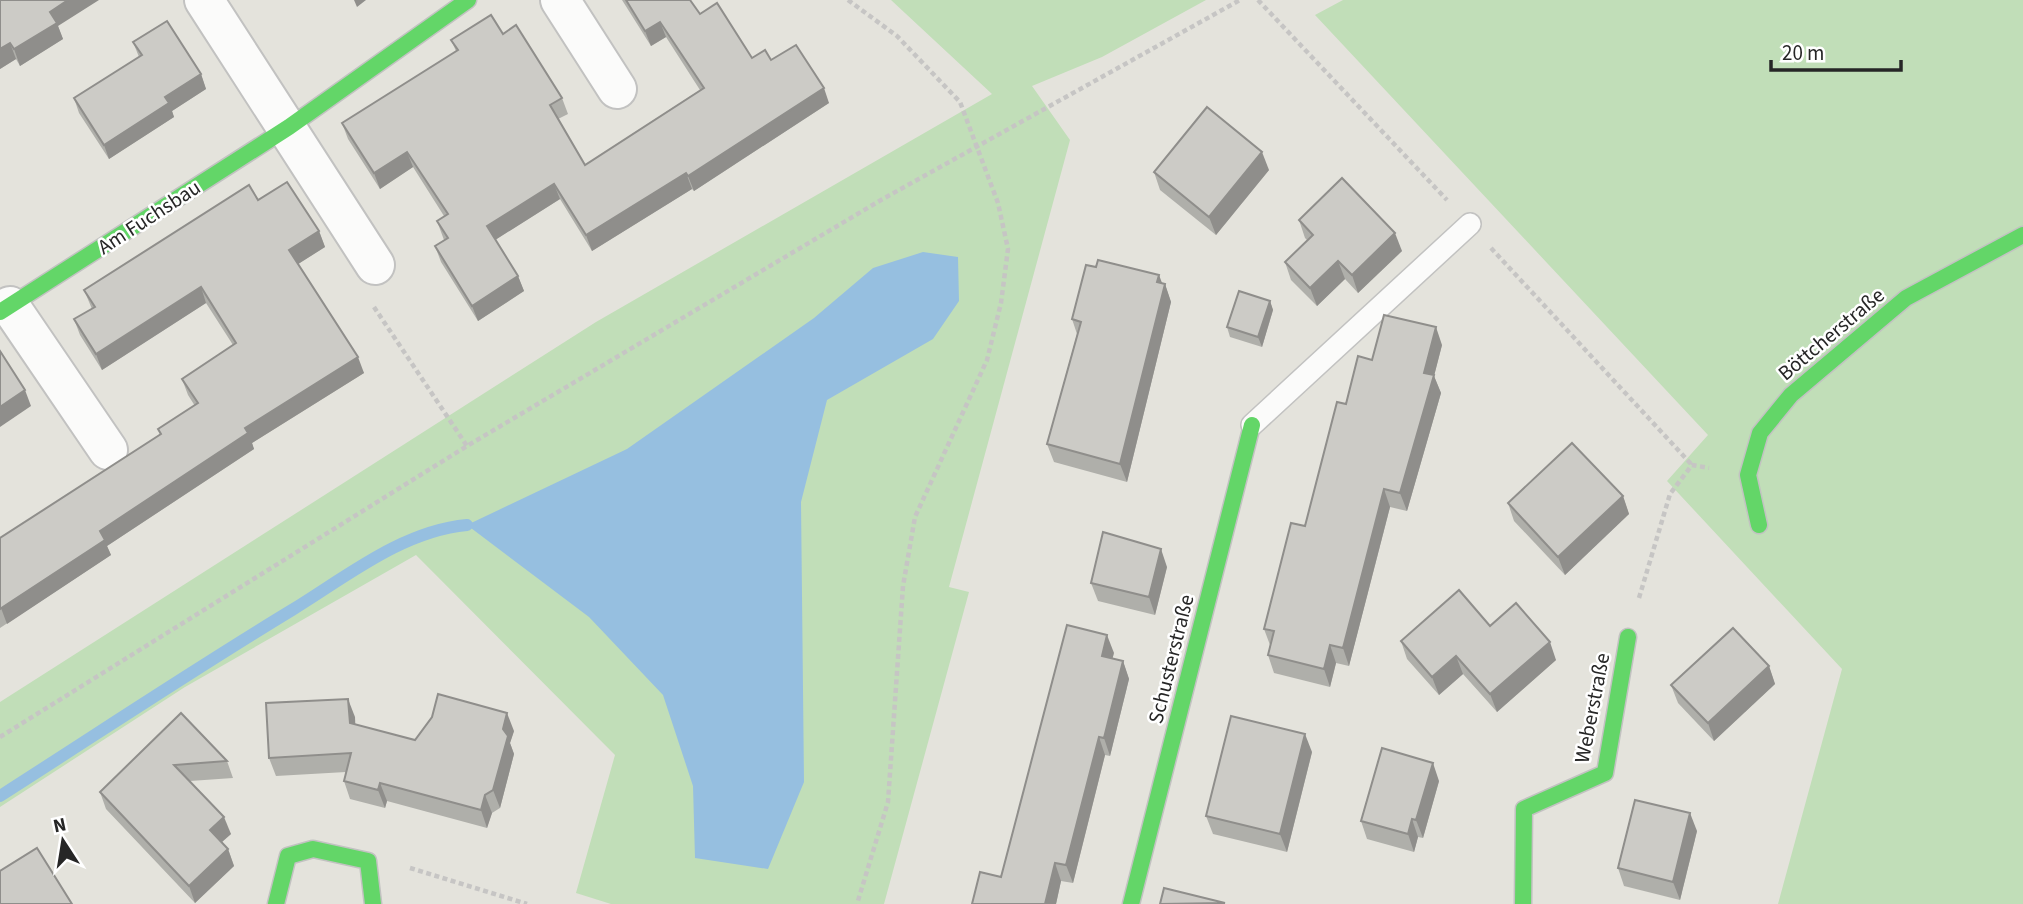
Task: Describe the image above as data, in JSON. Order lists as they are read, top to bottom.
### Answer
{
  "streets": {
    "street": [
      "Am Fuchsbau",
      "Böttcherstraße",
      "Schusterstraße",
      "Weberstraße"
    ]
  },
  "scale_bar": "20 m",
  "north": "top"
}
